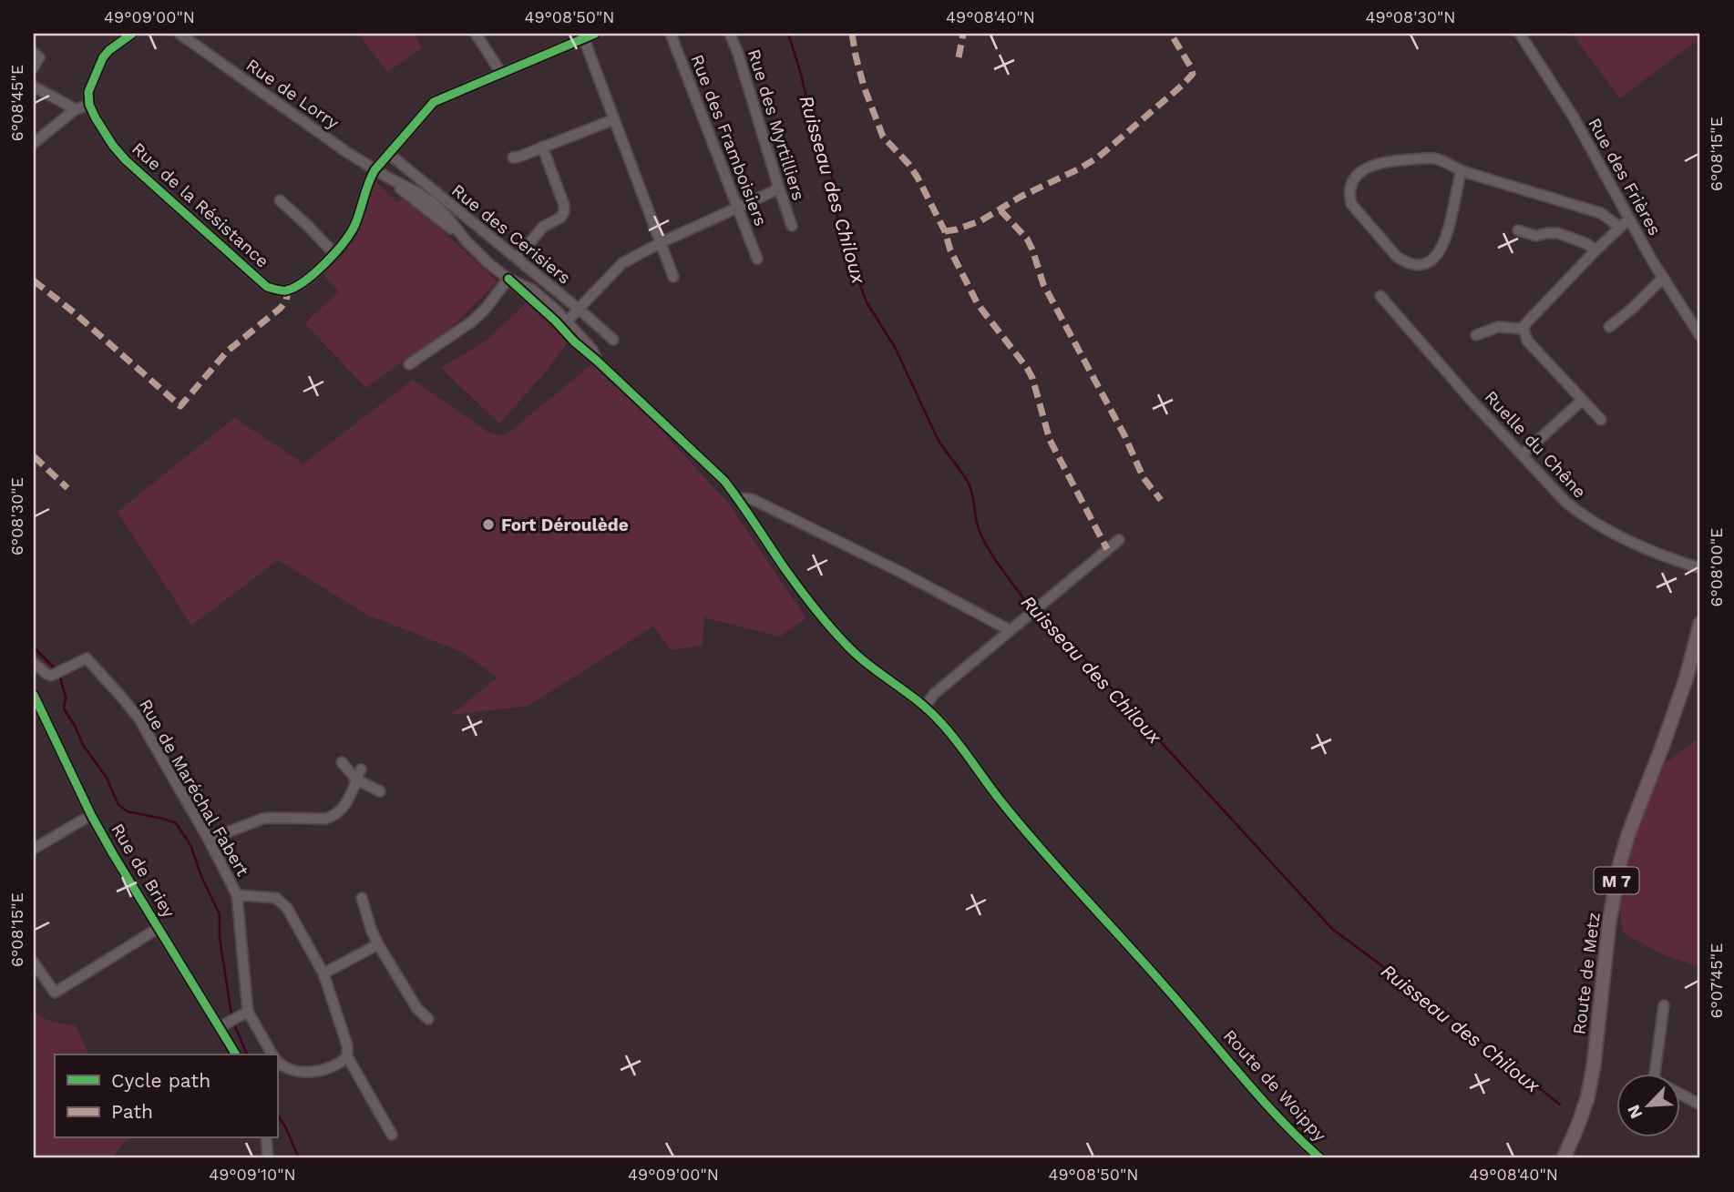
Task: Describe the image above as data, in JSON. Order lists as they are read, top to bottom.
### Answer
{
  "streets": {
    "main road": ["M 7", "Route de Metz"],
    "street": [
      "Rue de Lorry",
      "Rue des Myrtilliers",
      "Rue des Framboisiers",
      "Rue des Frières",
      "Rue de la Résistance",
      "Rue des Cerisiers",
      "Ruelle du Chêne",
      "Rue de Maréchal Fabert",
      "Rue de Briey",
      "Route de Woippy"
    ]
  },
  "crossings": [
    ["Rue de Lorry", "Rue de la Résistance"],
    ["Rue de Lorry", "Route de Woippy"],
    ["Rue de la Résistance", "Rue des Cerisiers"]
  ],
  "water": ["Ruisseau des Chiloux"],
  "places": ["Fort Déroulède"],
  "legend": ["Cycle path", "Path"],
  "north": "bottom left",
  "coordinates": [
    "49°09'00\"N",
    "49°08'50\"N",
    "49°08'40\"N",
    "49°08'30\"N",
    "6°08'45\"E",
    "6°08'15\"E",
    "6°08'30\"E",
    "6°08'00\"E",
    "6°07'45\"E",
    "49°09'10\"N"
  ]
}
